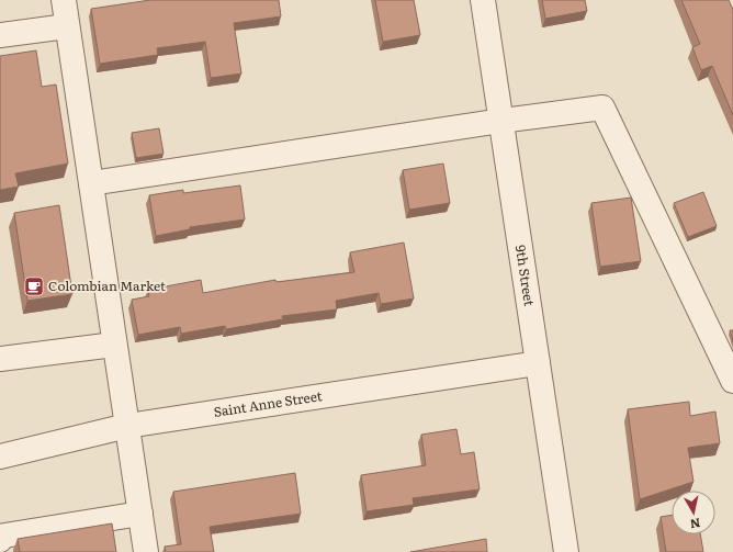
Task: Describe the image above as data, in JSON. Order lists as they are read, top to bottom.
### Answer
{
  "streets": {
    "street": ["9th Street", "Saint Anne Street"]
  },
  "crossings": [
    ["9th Street", "Saint Anne Street"]
  ],
  "places": {
    "cafe": ["Colombian Market"]
  },
  "north": "bottom"
}
